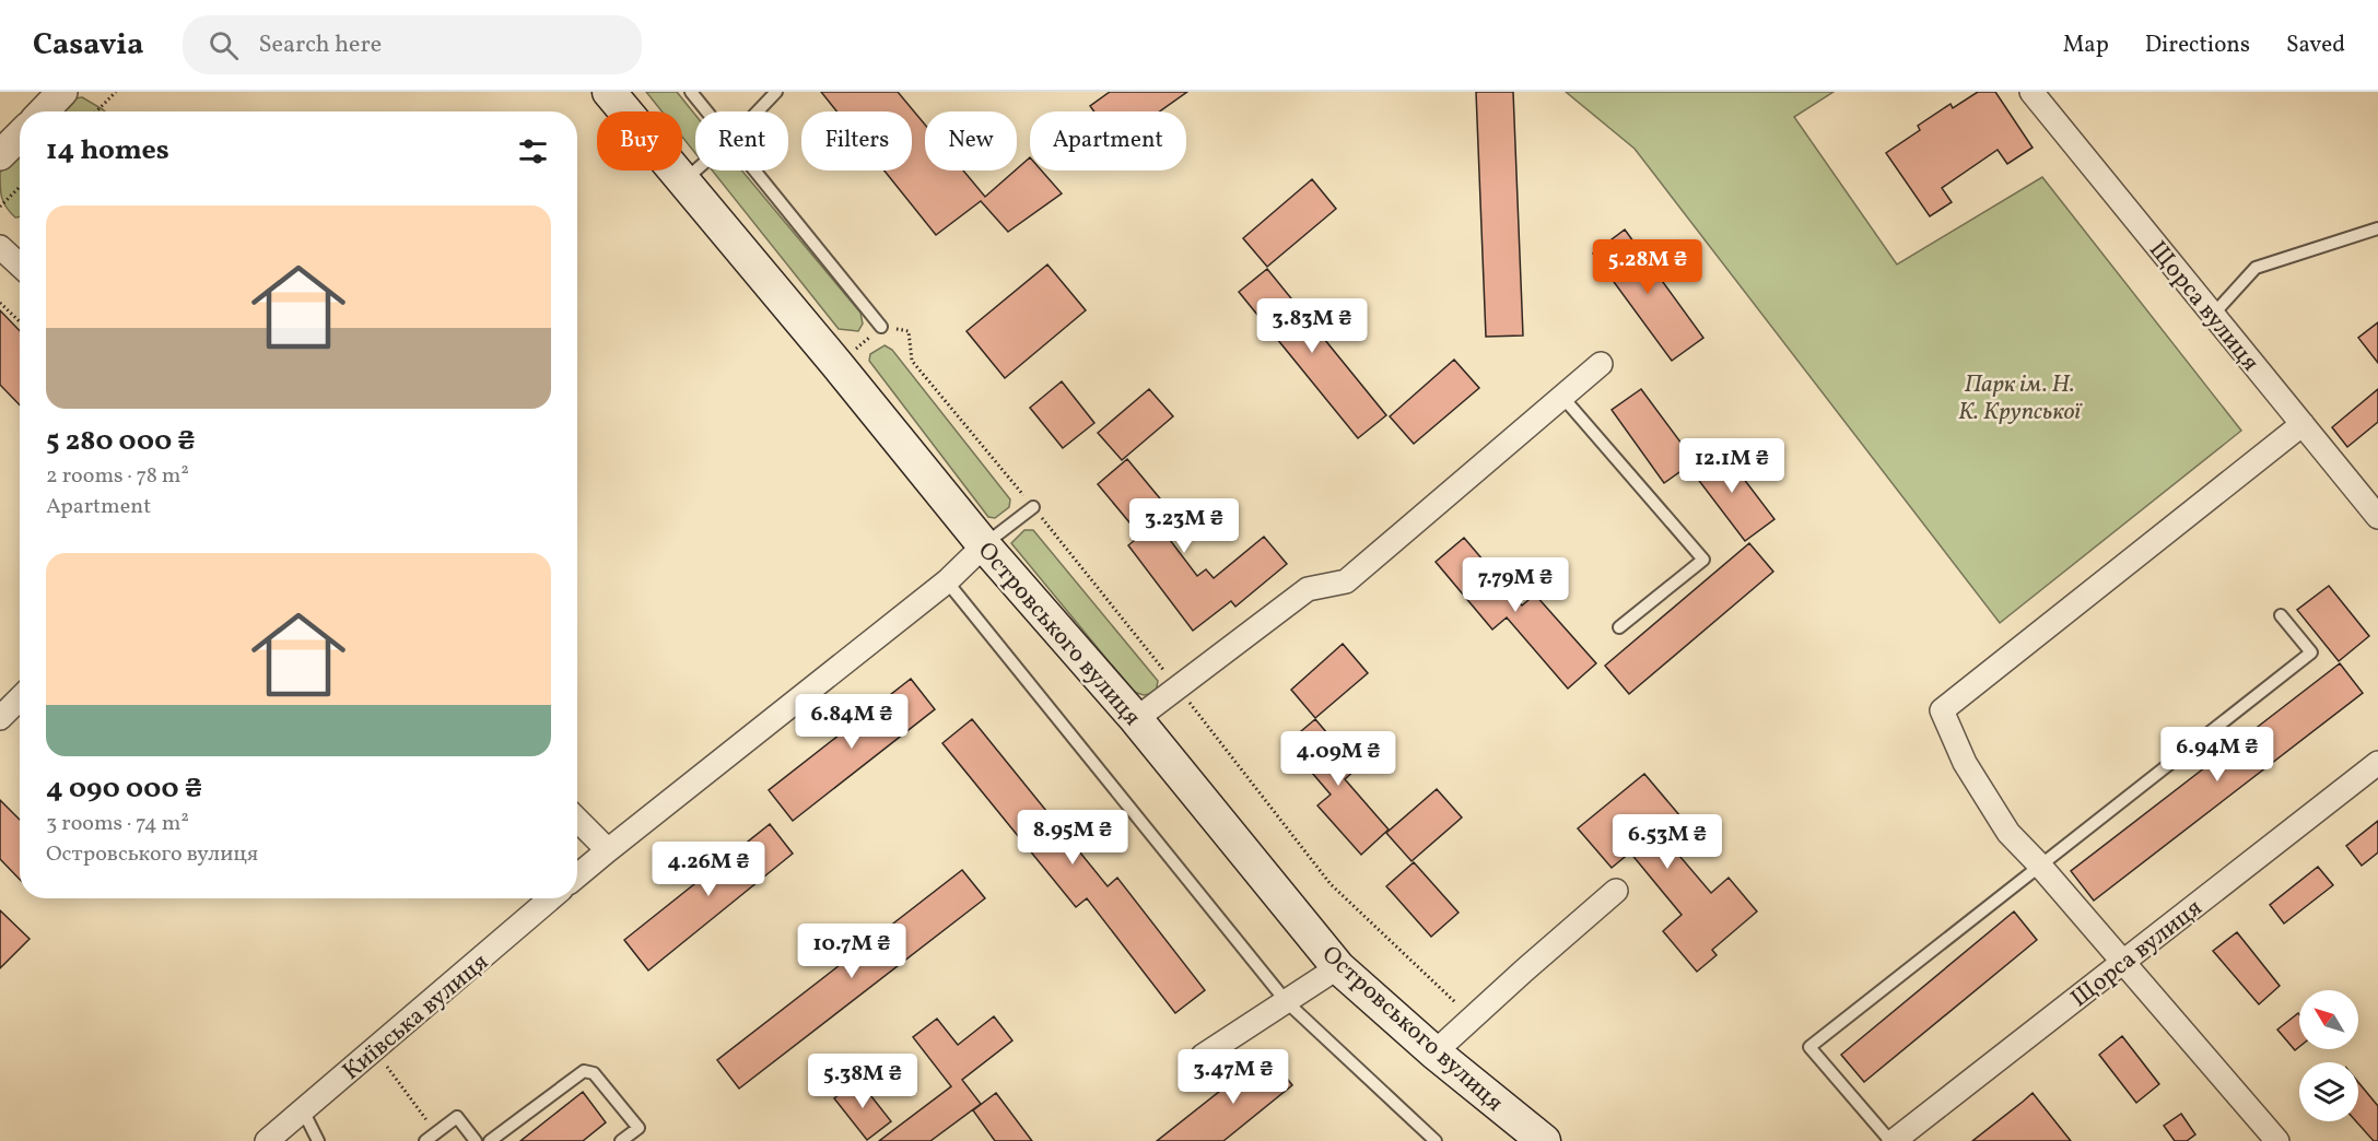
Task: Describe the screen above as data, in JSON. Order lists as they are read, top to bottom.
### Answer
{
  "streets": {
    "main road": ["Островського вулиця"],
    "street": ["Щорса вулиця", "Київська вулиця"]
  },
  "parks": ["Парк ім. Н. К. Крупської"],
  "north": "top left",
  "page": {
    "header": "Casavia",
    "search": "Search here",
    "nav": ["Map", "Directions", "Saved"],
    "chip": [
      "Buy",
      "Rent",
      "Filters",
      "New",
      "Apartment"
    ],
    "heading": "14 homes",
    "list": [
      {
        "name": "5 280 000 ₴",
        "note": "2 rooms · 78 m² · Apartment"
      },
      {
        "name": "4 090 000 ₴",
        "note": "3 rooms · 74 m² · Островського вулиця"
      }
    ],
    "price": [
      "5.28M ₴",
      "3.83M ₴",
      "12.1M ₴",
      "3.23M ₴",
      "7.79M ₴",
      "6.84M ₴",
      "6.94M ₴",
      "4.09M ₴",
      "8.95M ₴",
      "6.53M ₴",
      "4.26M ₴",
      "10.7M ₴",
      "3.47M ₴",
      "5.38M ₴"
    ]
  }
}
